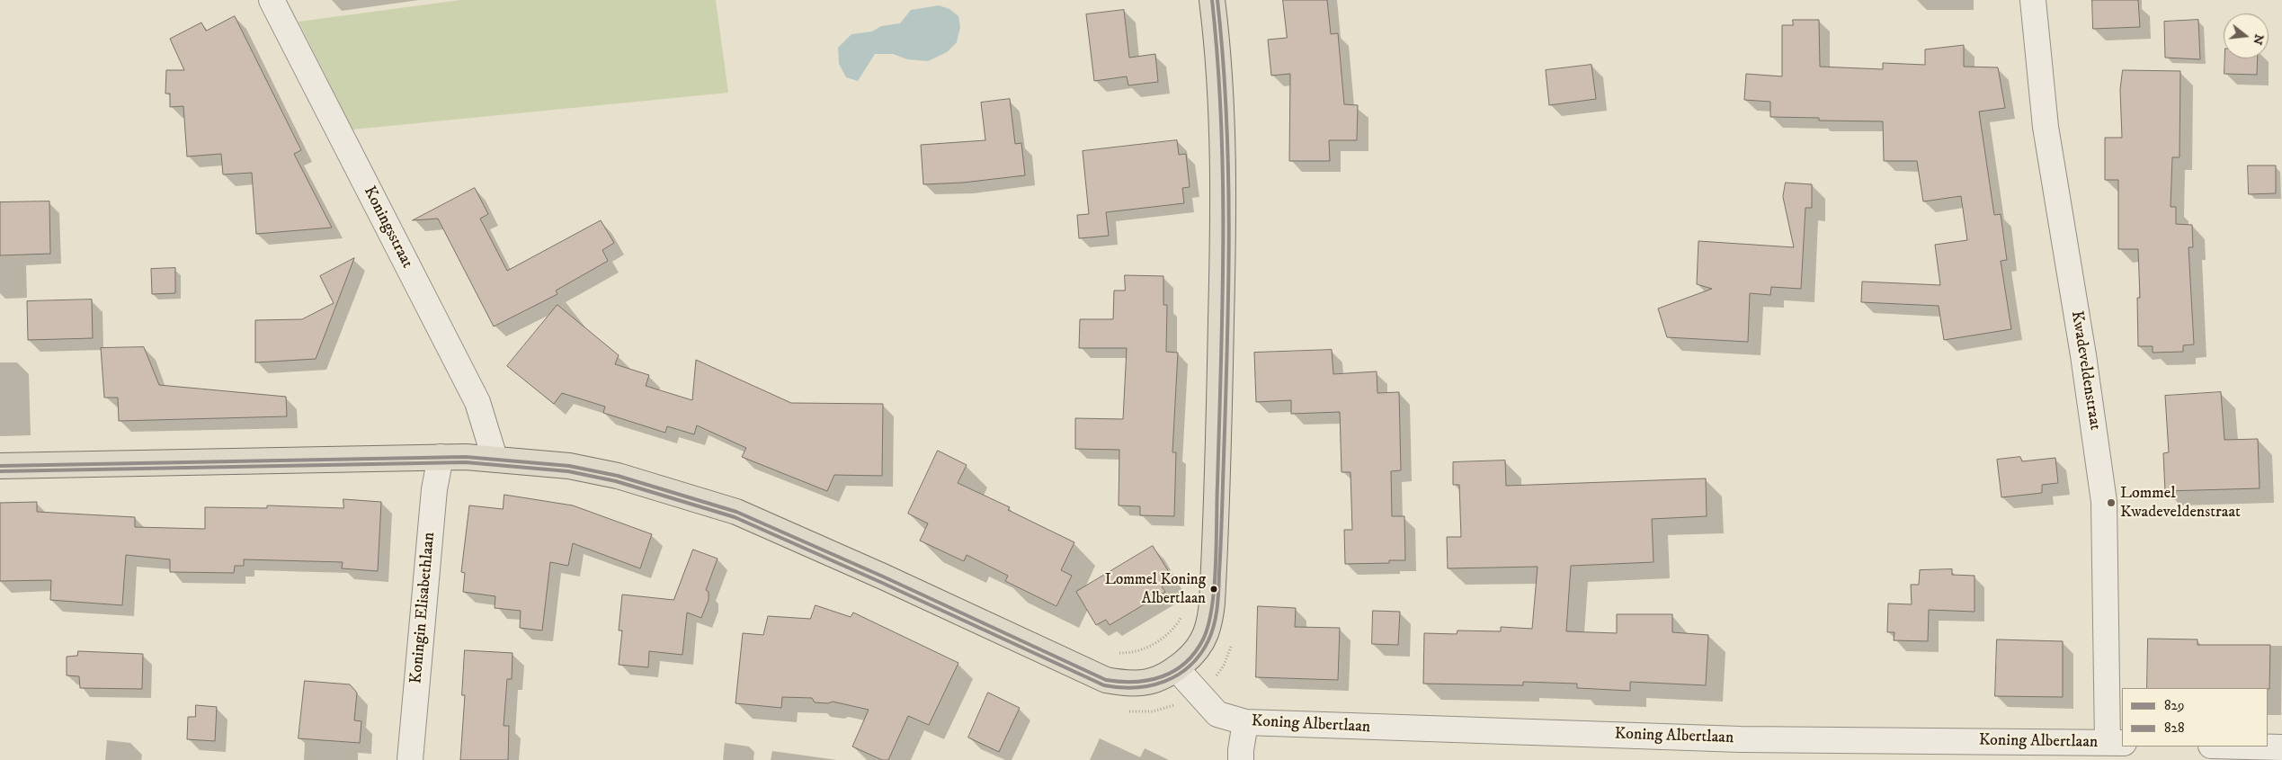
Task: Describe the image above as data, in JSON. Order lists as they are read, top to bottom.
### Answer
{
  "streets": {
    "street": [
      "Koningsstraat",
      "Kwadeveldenstraat",
      "Koningin Elisabethlaan",
      "Koning Albertlaan"
    ]
  },
  "crossings": [
    ["Kwadeveldenstraat", "Koning Albertlaan"]
  ],
  "places": ["Lommel Kwadeveldenstraat", "Lommel Koning Albertlaan"],
  "lines": ["transit line 829", "transit line 828"],
  "legend": ["829", "828"],
  "north": "right"
}
